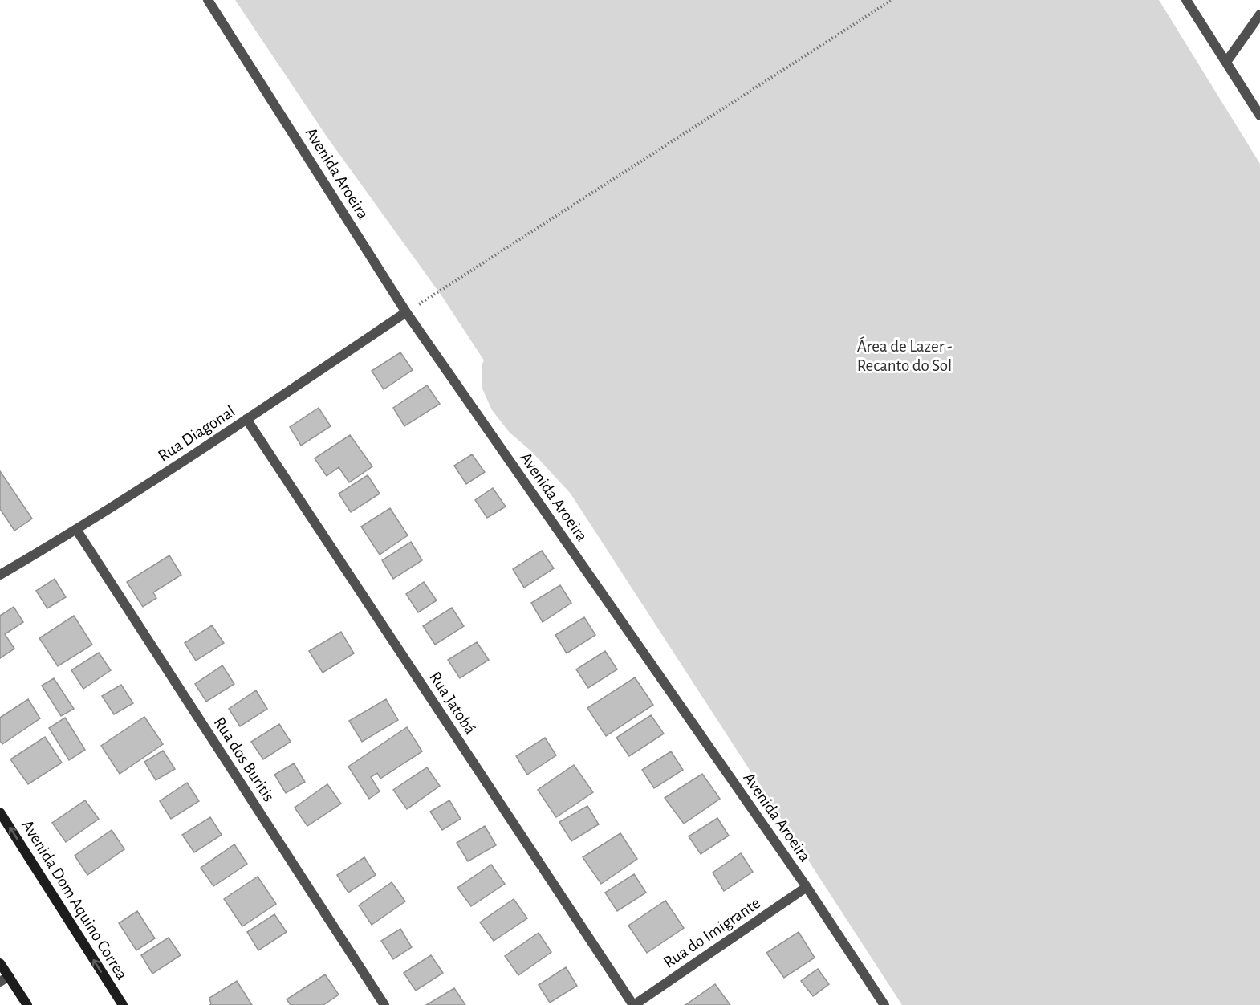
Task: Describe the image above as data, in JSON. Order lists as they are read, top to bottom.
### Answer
{
  "streets": {
    "street": [
      "Avenida Aroeira",
      "Rua Diagonal",
      "Rua Jatobá",
      "Rua dos Buritis",
      "Avenida Dom Aquino Correa",
      "Rua do Imigrante"
    ]
  },
  "crossings": [
    ["Avenida Aroeira", "Rua Diagonal"],
    ["Avenida Aroeira", "Rua do Imigrante"],
    ["Rua Diagonal", "Rua Jatobá"],
    ["Rua Diagonal", "Rua dos Buritis"],
    ["Rua Jatobá", "Rua do Imigrante"]
  ],
  "one_way": ["Avenida Dom Aquino Correa"],
  "parks": ["Área de Lazer - Recanto do Sol"]
}
